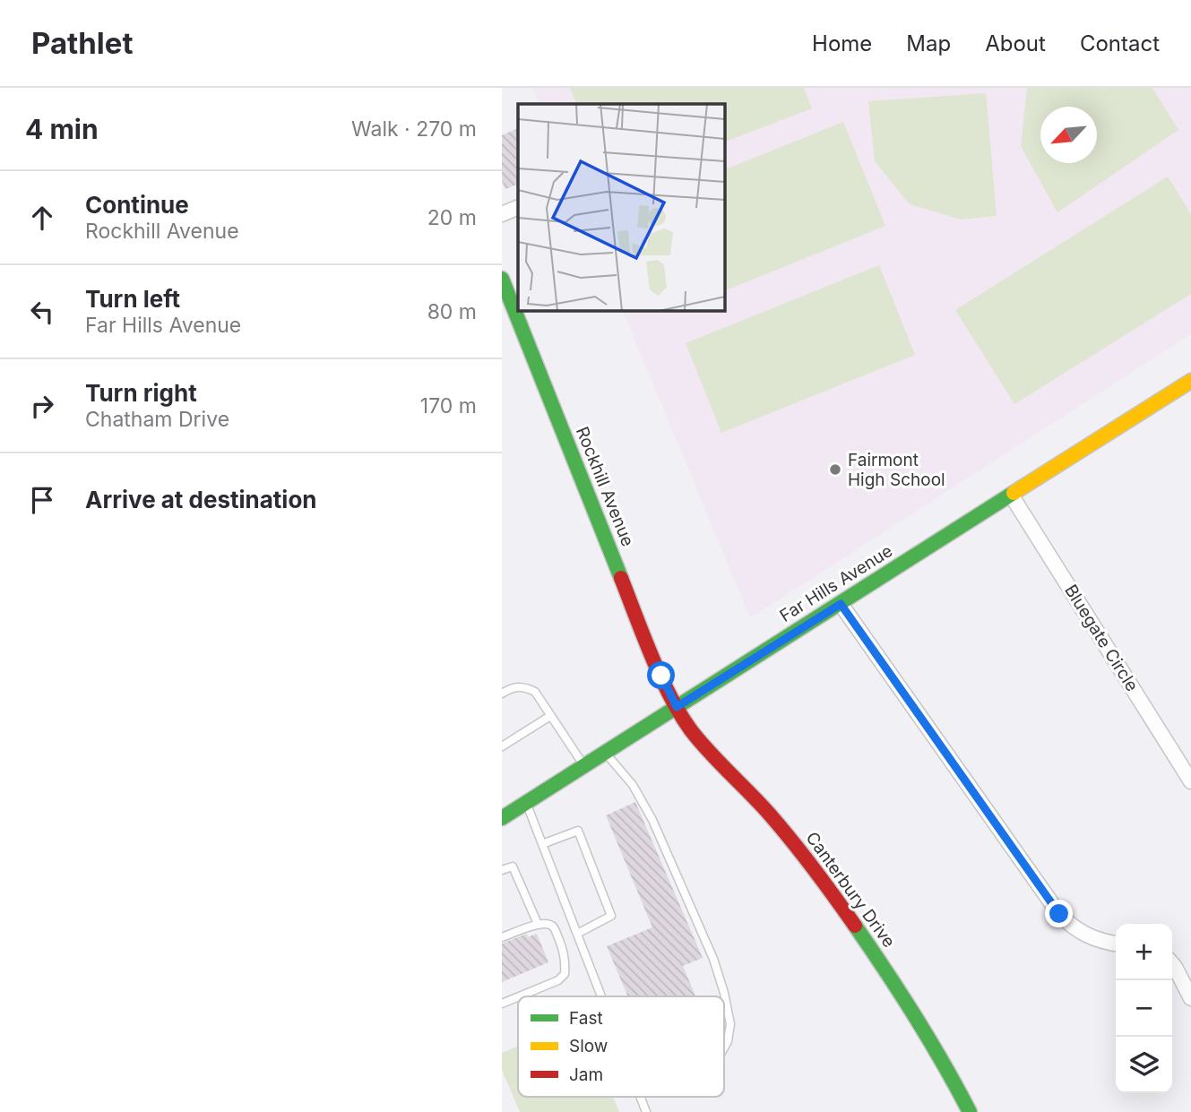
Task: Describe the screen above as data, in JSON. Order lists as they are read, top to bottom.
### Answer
{
  "streets": {
    "street": [
      "Rockhill Avenue",
      "Far Hills Avenue",
      "Bluegate Circle",
      "Canterbury Drive"
    ]
  },
  "crossings": [
    ["Rockhill Avenue", "Far Hills Avenue"],
    ["Rockhill Avenue", "Canterbury Drive"],
    ["Far Hills Avenue", "Bluegate Circle"],
    ["Far Hills Avenue", "Canterbury Drive"]
  ],
  "places": ["Fairmont High School"],
  "legend": ["Fast", "Slow", "Jam"],
  "north": "bottom left",
  "page": {
    "header": "Pathlet",
    "nav": [
      "Home",
      "Map",
      "About",
      "Contact"
    ],
    "heading": ["4 min", "Walk · 270 m"],
    "list": [
      ["Continue", "Rockhill Avenue", "20 m"],
      ["Turn left", "Far Hills Avenue", "80 m"],
      ["Turn right", "Chatham Drive", "170 m"],
      "Arrive at destination"
    ],
    "map_buttons": ["+", "−"]
  }
}
